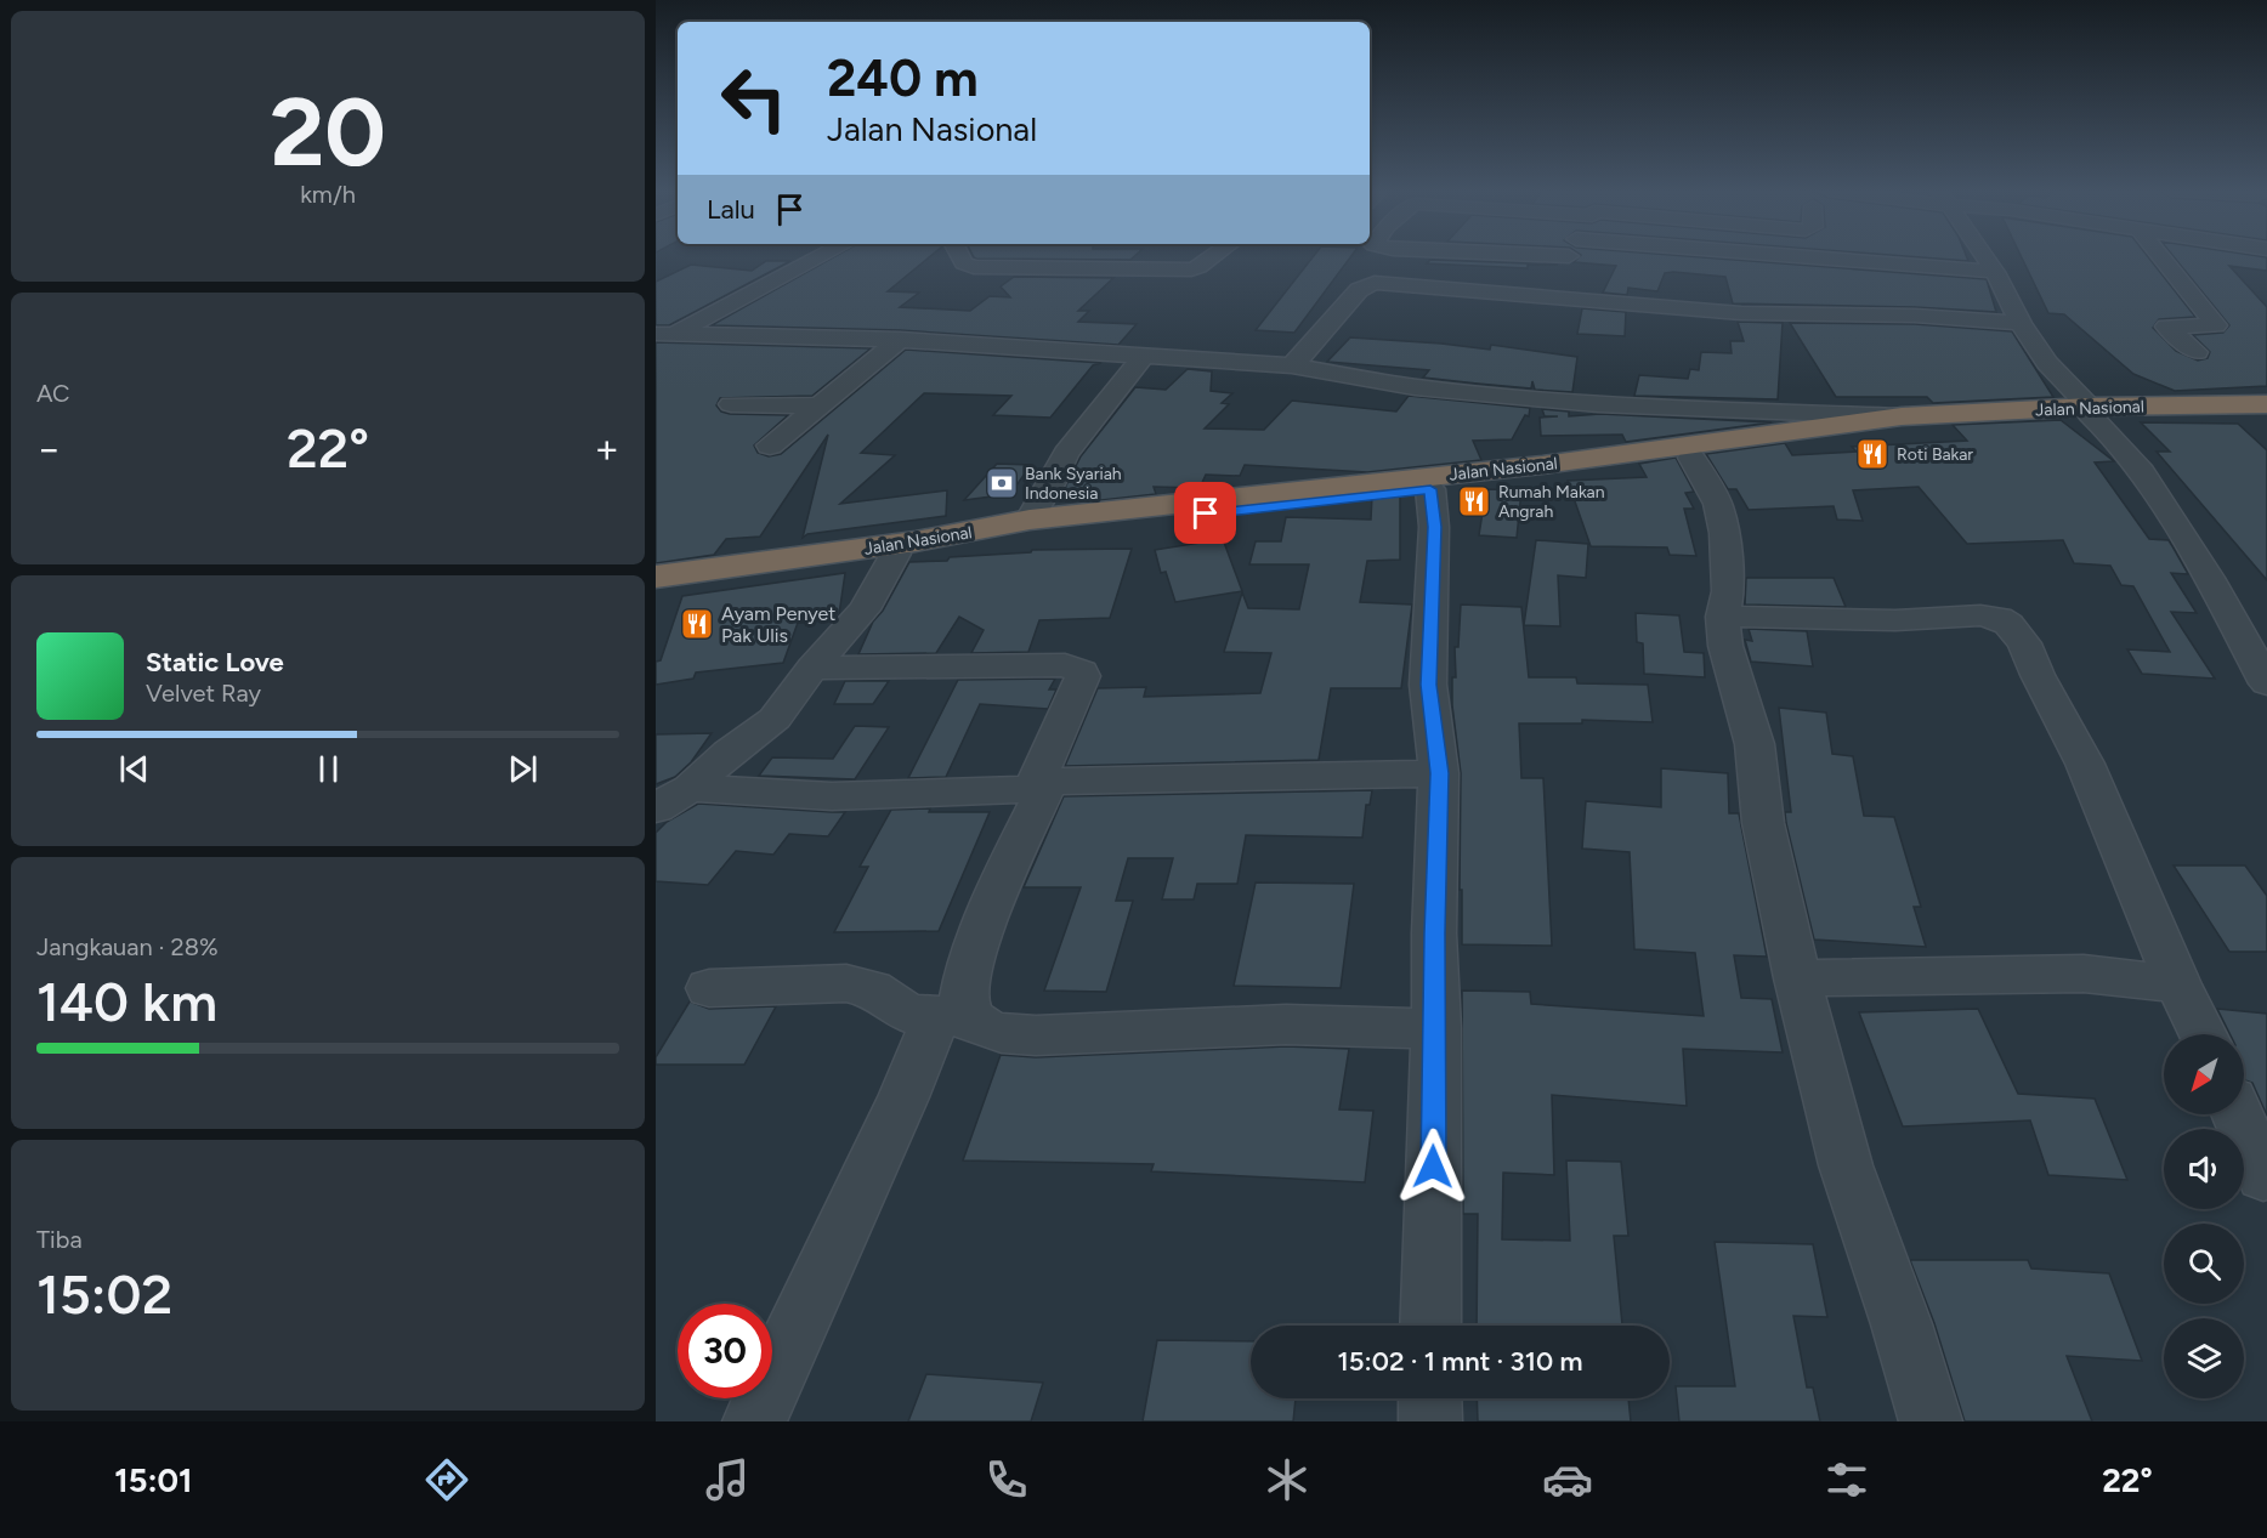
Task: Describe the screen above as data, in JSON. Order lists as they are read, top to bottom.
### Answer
{
  "streets": {
    "highway": ["Jalan Nasional"]
  },
  "places": {
    "restaurant": ["Roti Bakar", "Rumah Makan Angrah", "Ayam Penyet Pak Ulis"],
    "bank": ["Bank Syariah Indonesia"]
  },
  "north": "bottom left",
  "page": {
    "tile": [
      ["20", "km/h"],
      "AC",
      ["Jangkauan · 28%", "140 km"],
      ["Tiba", "15:02"]
    ],
    "turn": ["240 m", "Jalan Nasional"],
    "then": "Lalu",
    "heat": ["−", "22°", "+"],
    "song": ["Static Love", "Velvet Ray"],
    "limit": "30",
    "trip": "15:02 · 1 mnt · 310 m",
    "tabs": ["15:01", "22°"]
  }
}
